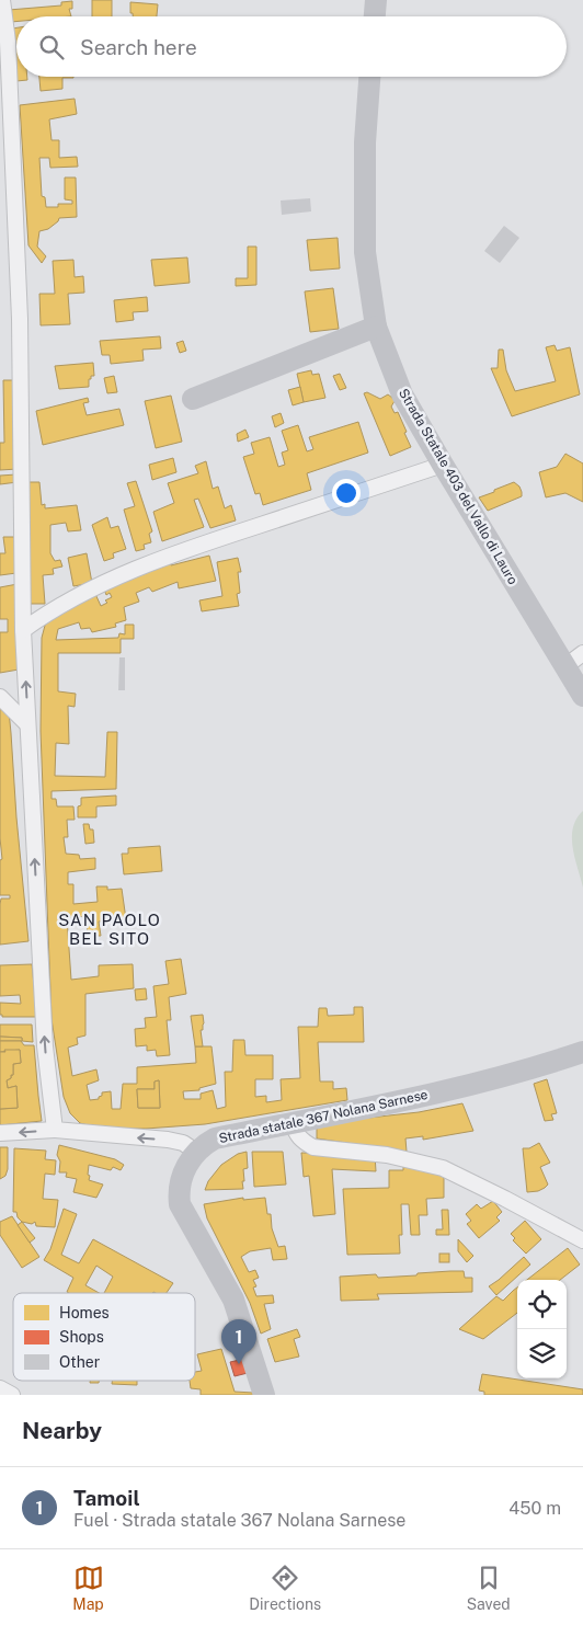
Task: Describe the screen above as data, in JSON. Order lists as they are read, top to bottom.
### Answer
{
  "streets": {
    "main road": ["Strada Statale 403 del Vallo di Lauro", "Strada statale 367 Nolana Sarnese"]
  },
  "districts": ["SAN PAOLO BEL SITO"],
  "legend": ["Homes", "Shops", "Other"],
  "page": {
    "search": "Search here",
    "pins": "1",
    "heading": "Nearby",
    "list": [
      {
        "mark": "1",
        "name": "Tamoil",
        "note": "Fuel · Strada statale 367 Nolana Sarnese",
        "value": "450 m"
      }
    ],
    "nav": ["Map", "Directions", "Saved"]
  }
}
